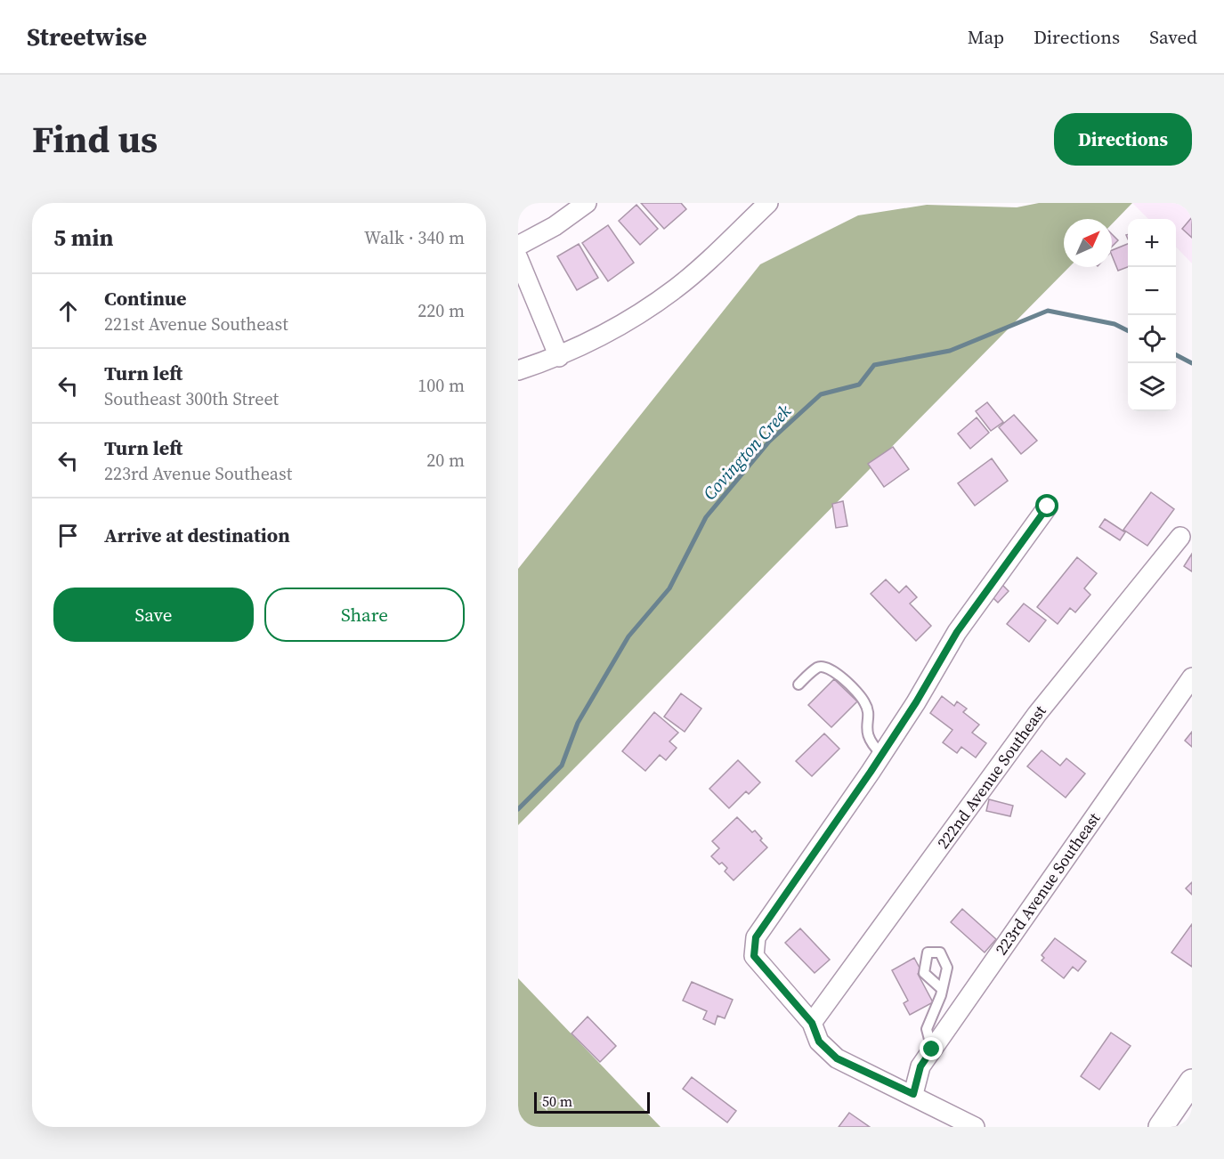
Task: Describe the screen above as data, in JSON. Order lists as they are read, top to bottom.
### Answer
{
  "streets": {
    "street": ["222nd Avenue Southeast", "223rd Avenue Southeast"]
  },
  "water": ["Covington Creek"],
  "scale_bar": "50 m",
  "north": "top right",
  "page": {
    "header": "Streetwise",
    "nav": ["Map", "Directions", "Saved"],
    "title": "Find us",
    "buttons": [
      "Directions",
      ["Save", "Share"]
    ],
    "heading": ["5 min", "Walk · 340 m"],
    "map_buttons": ["+", "−"],
    "list": [
      ["Continue", "221st Avenue Southeast", "220 m"],
      ["Turn left", "Southeast 300th Street", "100 m"],
      ["Turn left", "223rd Avenue Southeast", "20 m"],
      "Arrive at destination"
    ],
    "scale": "50 m"
  }
}
